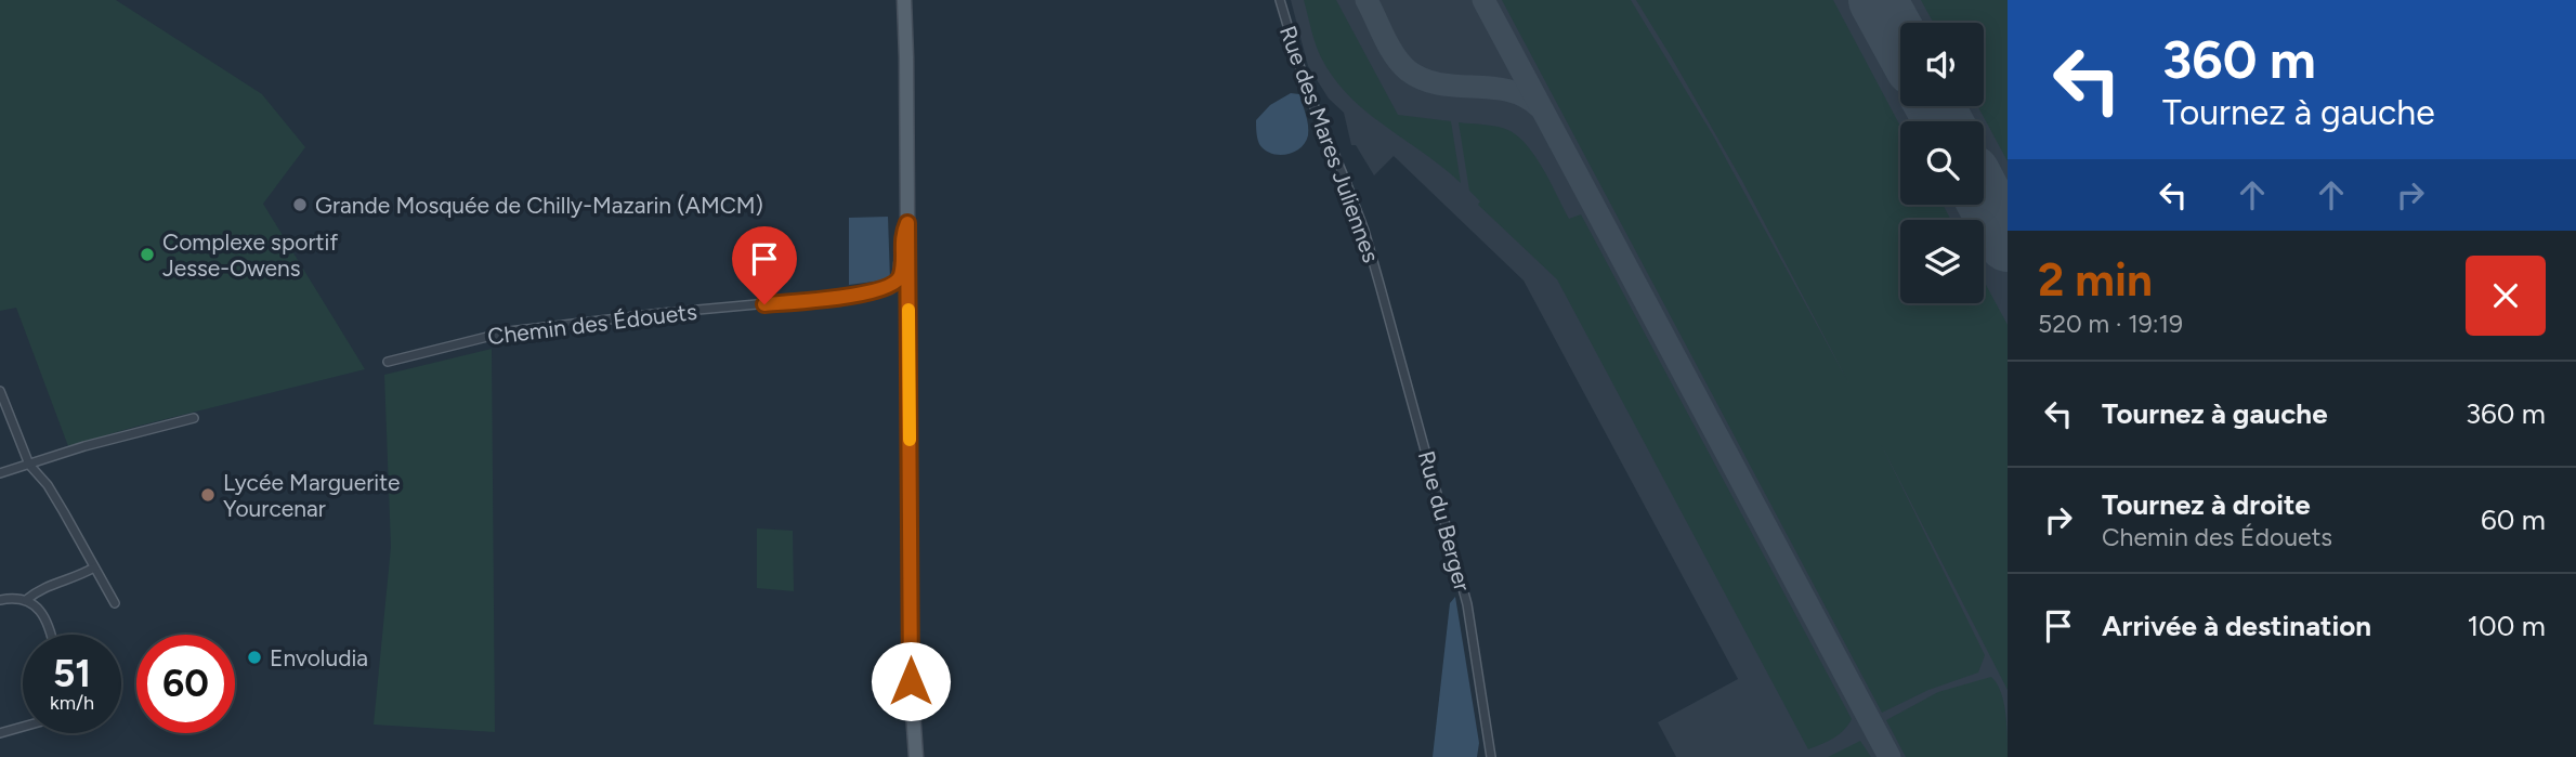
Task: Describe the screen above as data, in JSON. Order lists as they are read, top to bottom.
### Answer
{
  "streets": {
    "street": ["Rue des Mares Juliennes", "Chemin des Édouets", "Rue du Berger"]
  },
  "crossings": [
    ["Rue des Mares Juliennes", "Rue du Berger"]
  ],
  "places": [
    "Grande Mosquée de Chilly-Mazarin (AMCM)",
    "Complexe sportif Jesse-Owens",
    "Lycée Marguerite Yourcenar",
    "Envoludia"
  ],
  "page": {
    "turn": ["360 m", "Tournez à gauche"],
    "heading": ["2 min", "520 m · 19:19"],
    "list": [
      {
        "name": "Tournez à gauche",
        "value": "360 m"
      },
      {
        "name": "Tournez à droite",
        "note": "Chemin des Édouets",
        "value": "60 m"
      },
      {
        "name": "Arrivée à destination",
        "value": "100 m"
      }
    ],
    "speed": "51 km/h",
    "limit": "60"
  }
}
